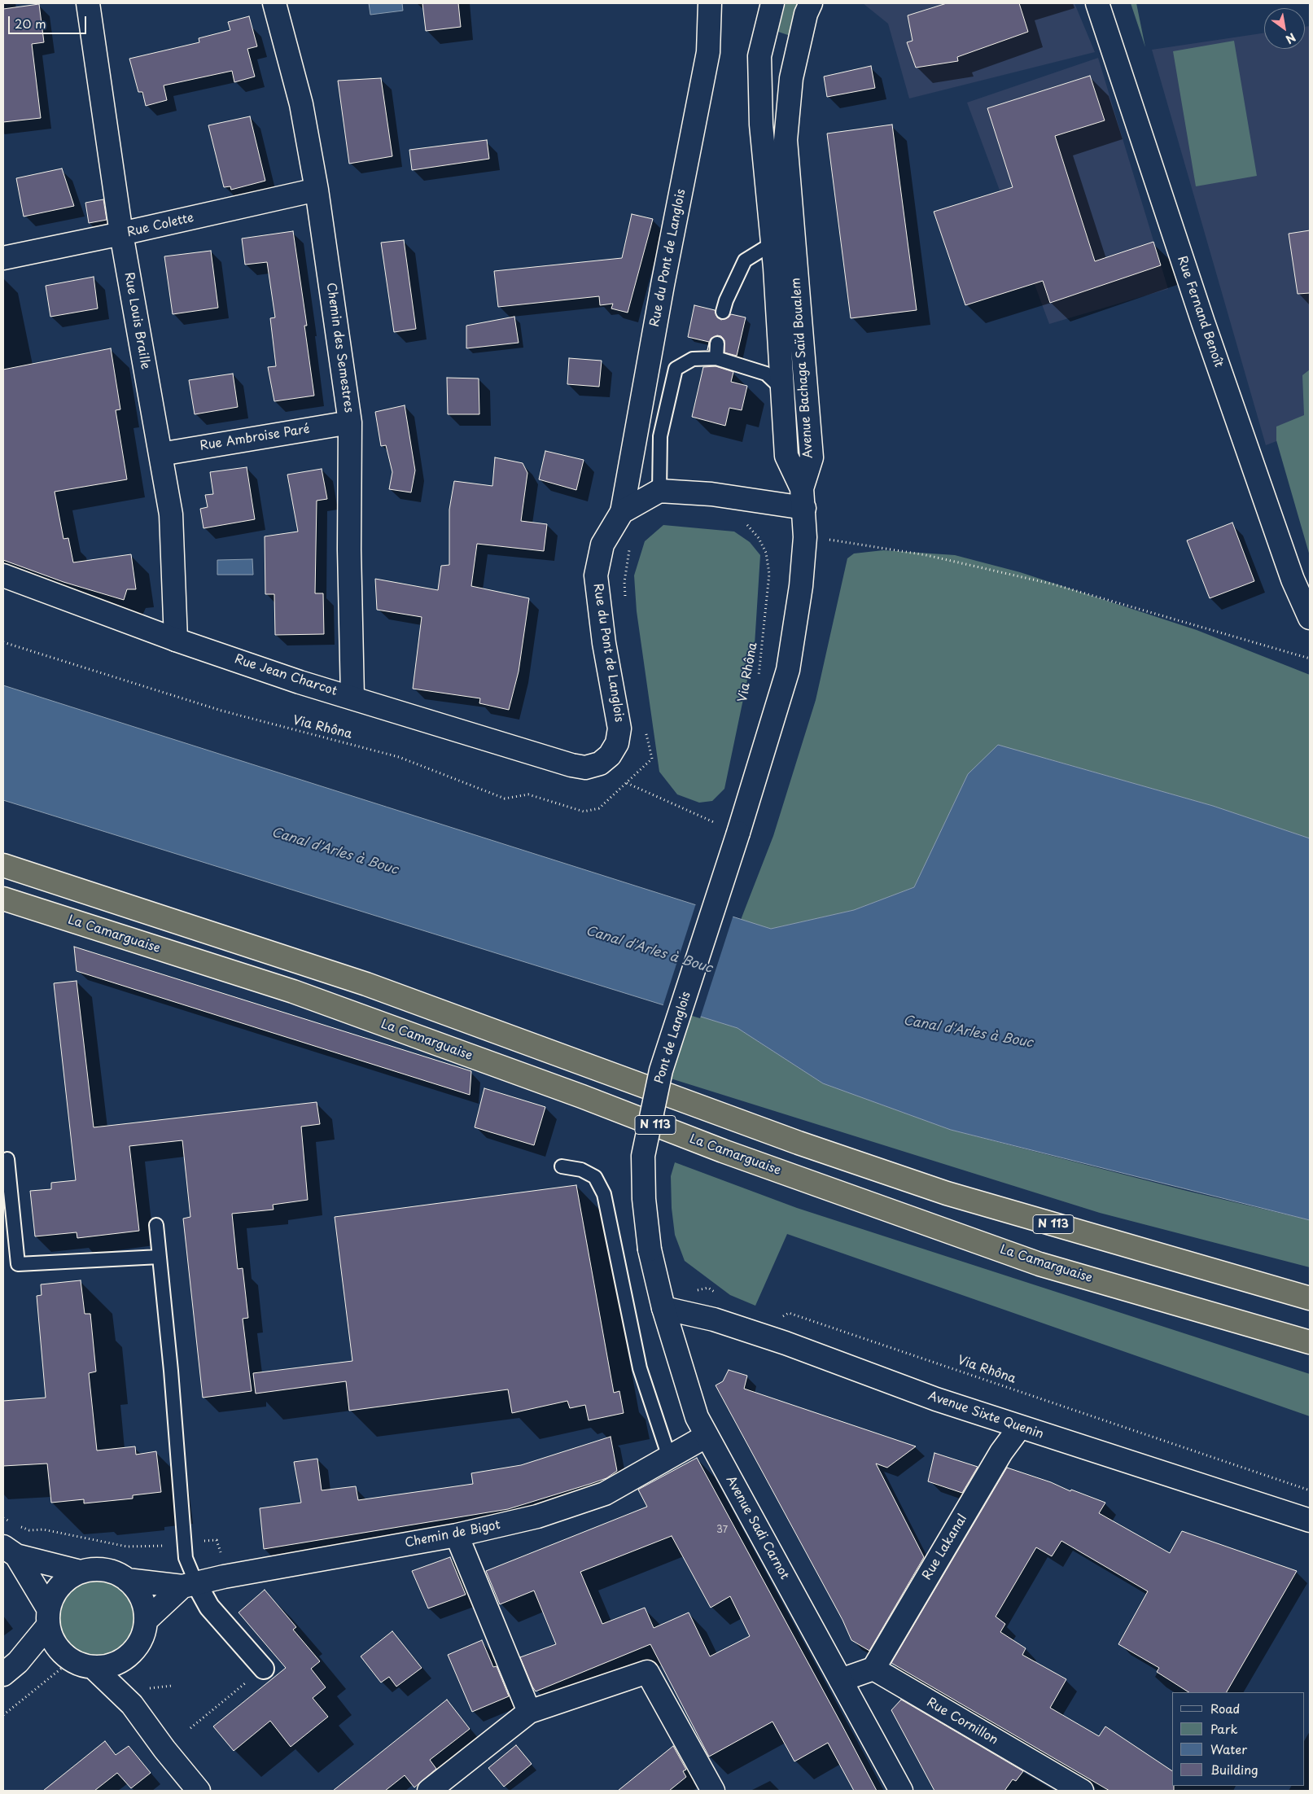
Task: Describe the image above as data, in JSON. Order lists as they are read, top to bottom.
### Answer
{
  "streets": {
    "highway": ["La Camarguaise", "N 113"],
    "street": [
      "Rue Colette",
      "Rue du Pont de Langlois",
      "Rue Fernand Benoît",
      "Rue Louis Braille",
      "Chemin des Semestres",
      "Avenue Bachaga Saïd Boualem",
      "Rue Ambroise Paré",
      "Rue Jean Charcot",
      "Pont de Langlois",
      "Avenue Sixte Quenin",
      "Avenue Sadi Carnot",
      "Chemin de Bigot",
      "Rue Lakanal",
      "Rue Cornillon"
    ],
    "path": ["Via Rhôna"]
  },
  "crossings": [
    ["Rue Colette", "Rue Louis Braille"],
    ["Rue Colette", "Chemin des Semestres"],
    ["Rue du Pont de Langlois", "Rue Jean Charcot"],
    ["Rue Louis Braille", "Rue Ambroise Paré"],
    ["Rue Louis Braille", "Rue Jean Charcot"],
    ["Chemin des Semestres", "Rue Ambroise Paré"],
    ["Chemin des Semestres", "Rue Jean Charcot"],
    ["Avenue Bachaga Saïd Boualem", "Pont de Langlois"],
    ["Via Rhôna", "Pont de Langlois"],
    ["Pont de Langlois", "Avenue Sadi Carnot"],
    ["Avenue Sixte Quenin", "Avenue Sadi Carnot"],
    ["Avenue Sixte Quenin", "Rue Lakanal"],
    ["Avenue Sadi Carnot", "Chemin de Bigot"],
    ["Rue Lakanal", "Rue Cornillon"]
  ],
  "water": ["Canal d'Arles à Bouc"],
  "house_numbers": ["37"],
  "legend": [
    "Road",
    "Park",
    "Water",
    "Building"
  ],
  "scale_bar": "20 m",
  "north": "bottom right"
}
